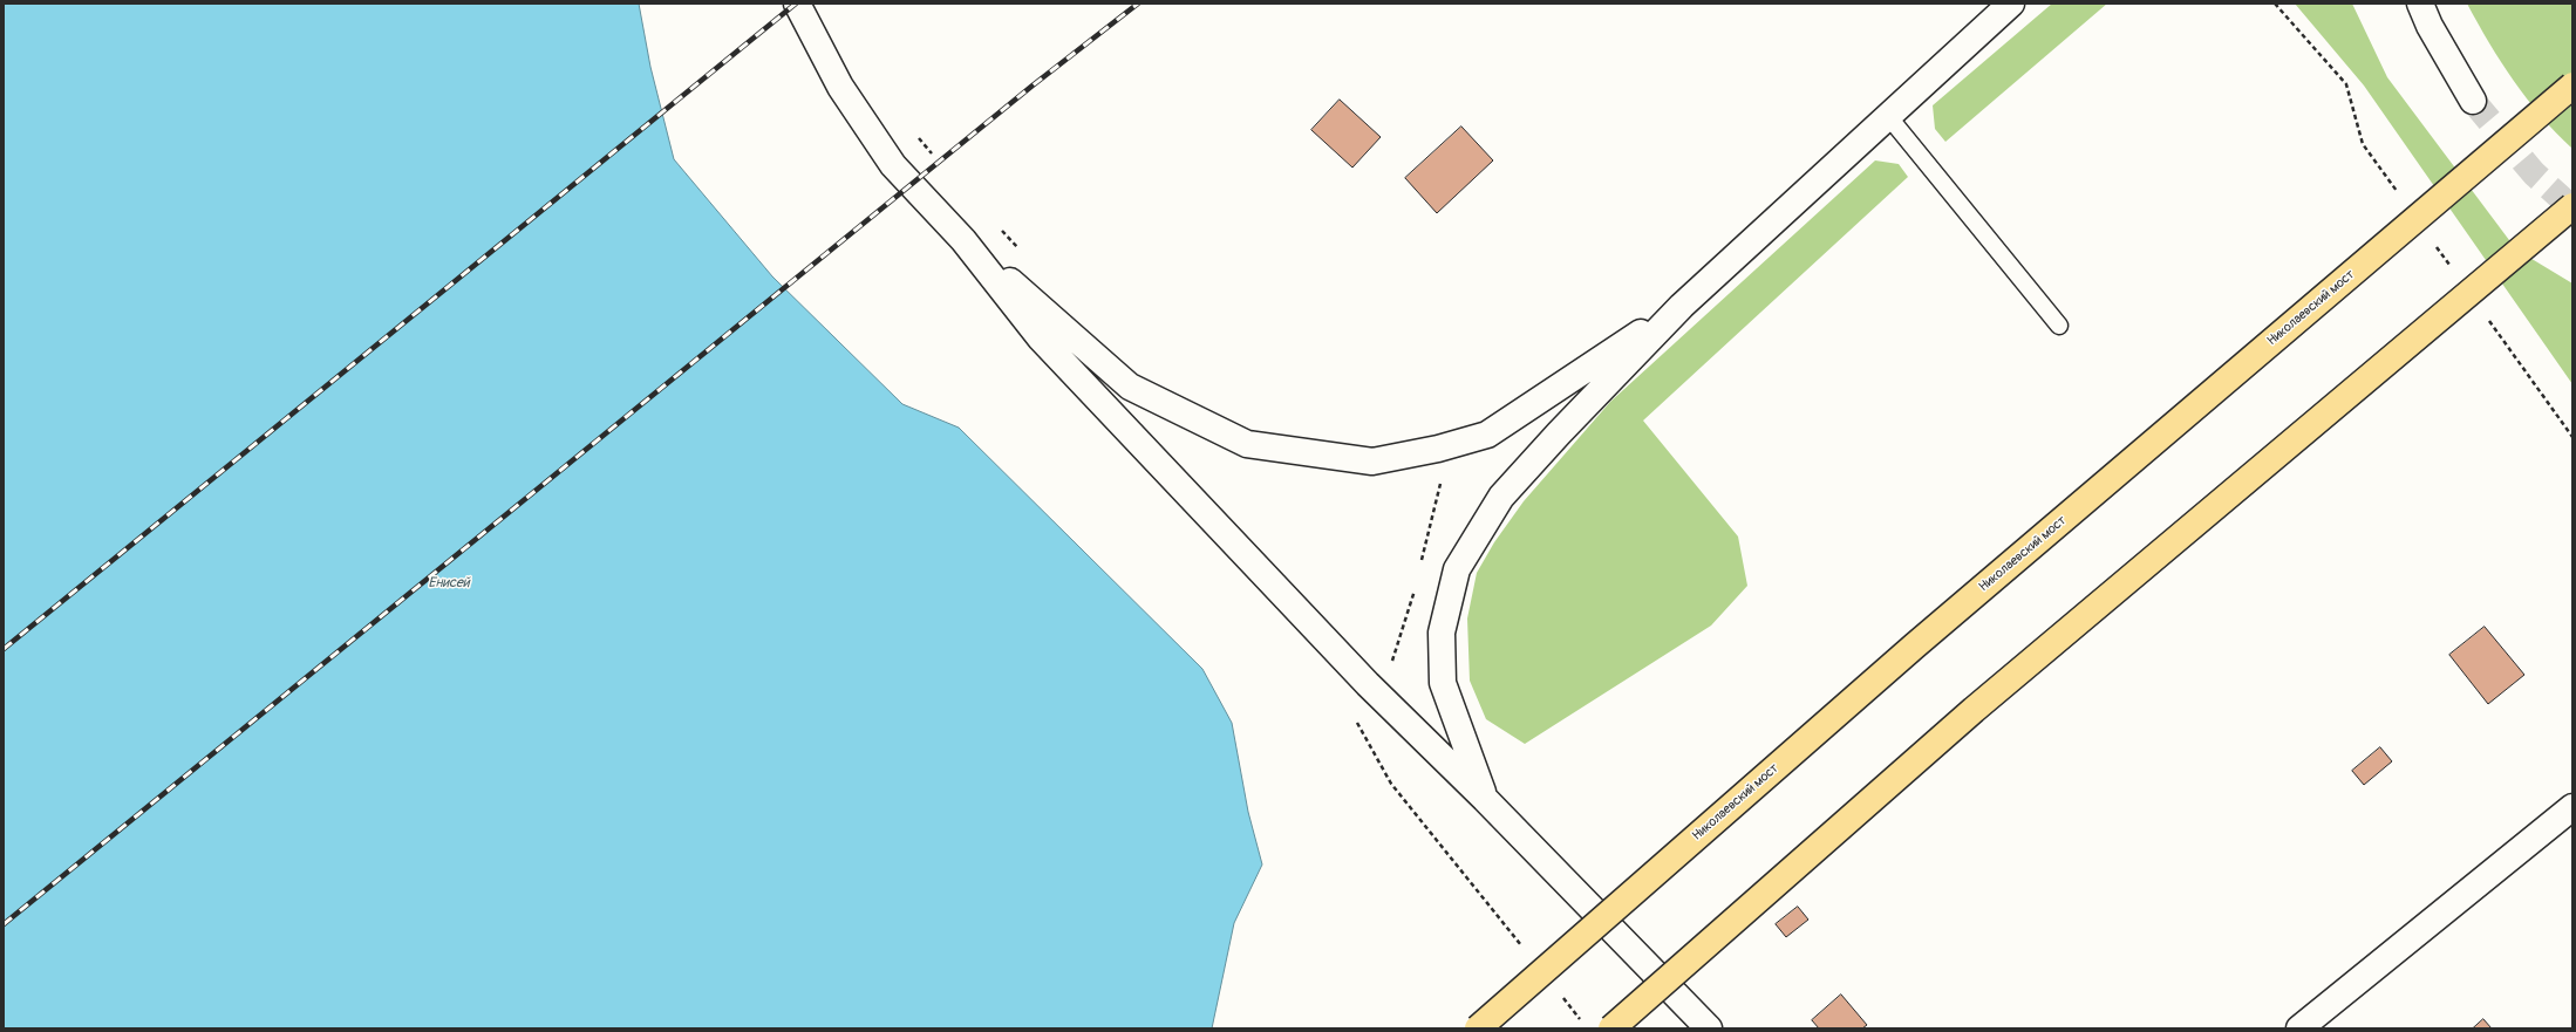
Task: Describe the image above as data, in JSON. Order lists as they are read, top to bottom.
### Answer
{
  "streets": {
    "main road": ["Николаевский мост"]
  },
  "water": ["Енисей"]
}
